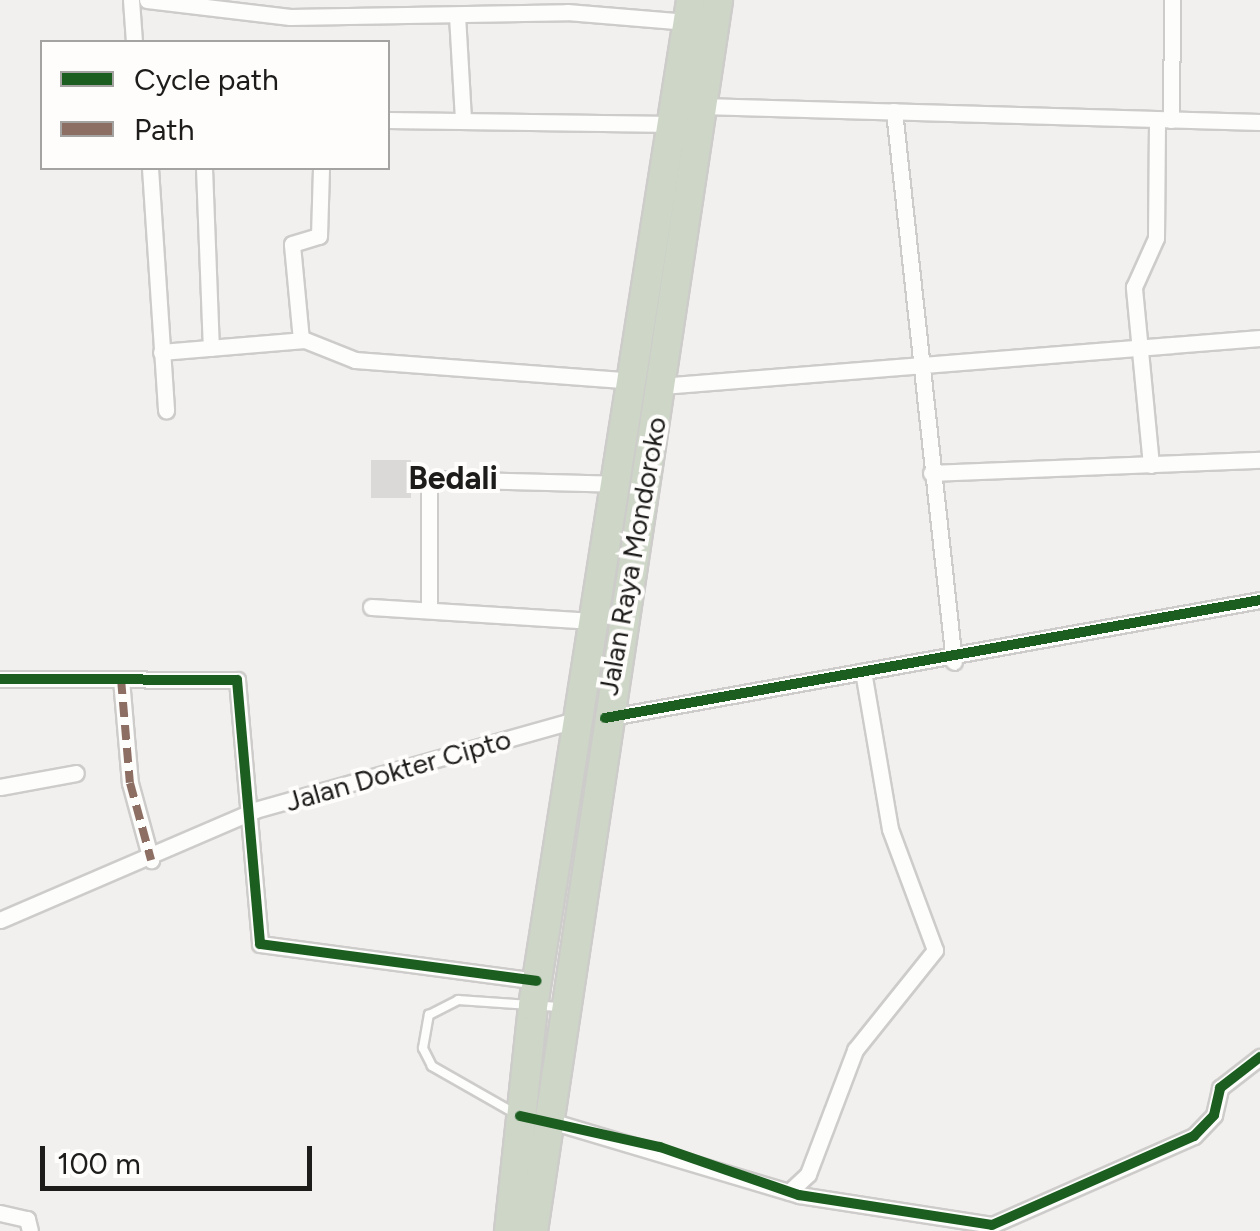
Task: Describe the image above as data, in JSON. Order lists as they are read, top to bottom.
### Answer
{
  "streets": {
    "highway": ["Jalan Raya Mondoroko"],
    "street": ["Jalan Dokter Cipto"]
  },
  "crossings": [
    ["Jalan Raya Mondoroko", "Jalan Dokter Cipto"]
  ],
  "districts": ["Bedali"],
  "legend": ["Cycle path", "Path"],
  "scale_bar": "100 m"
}
